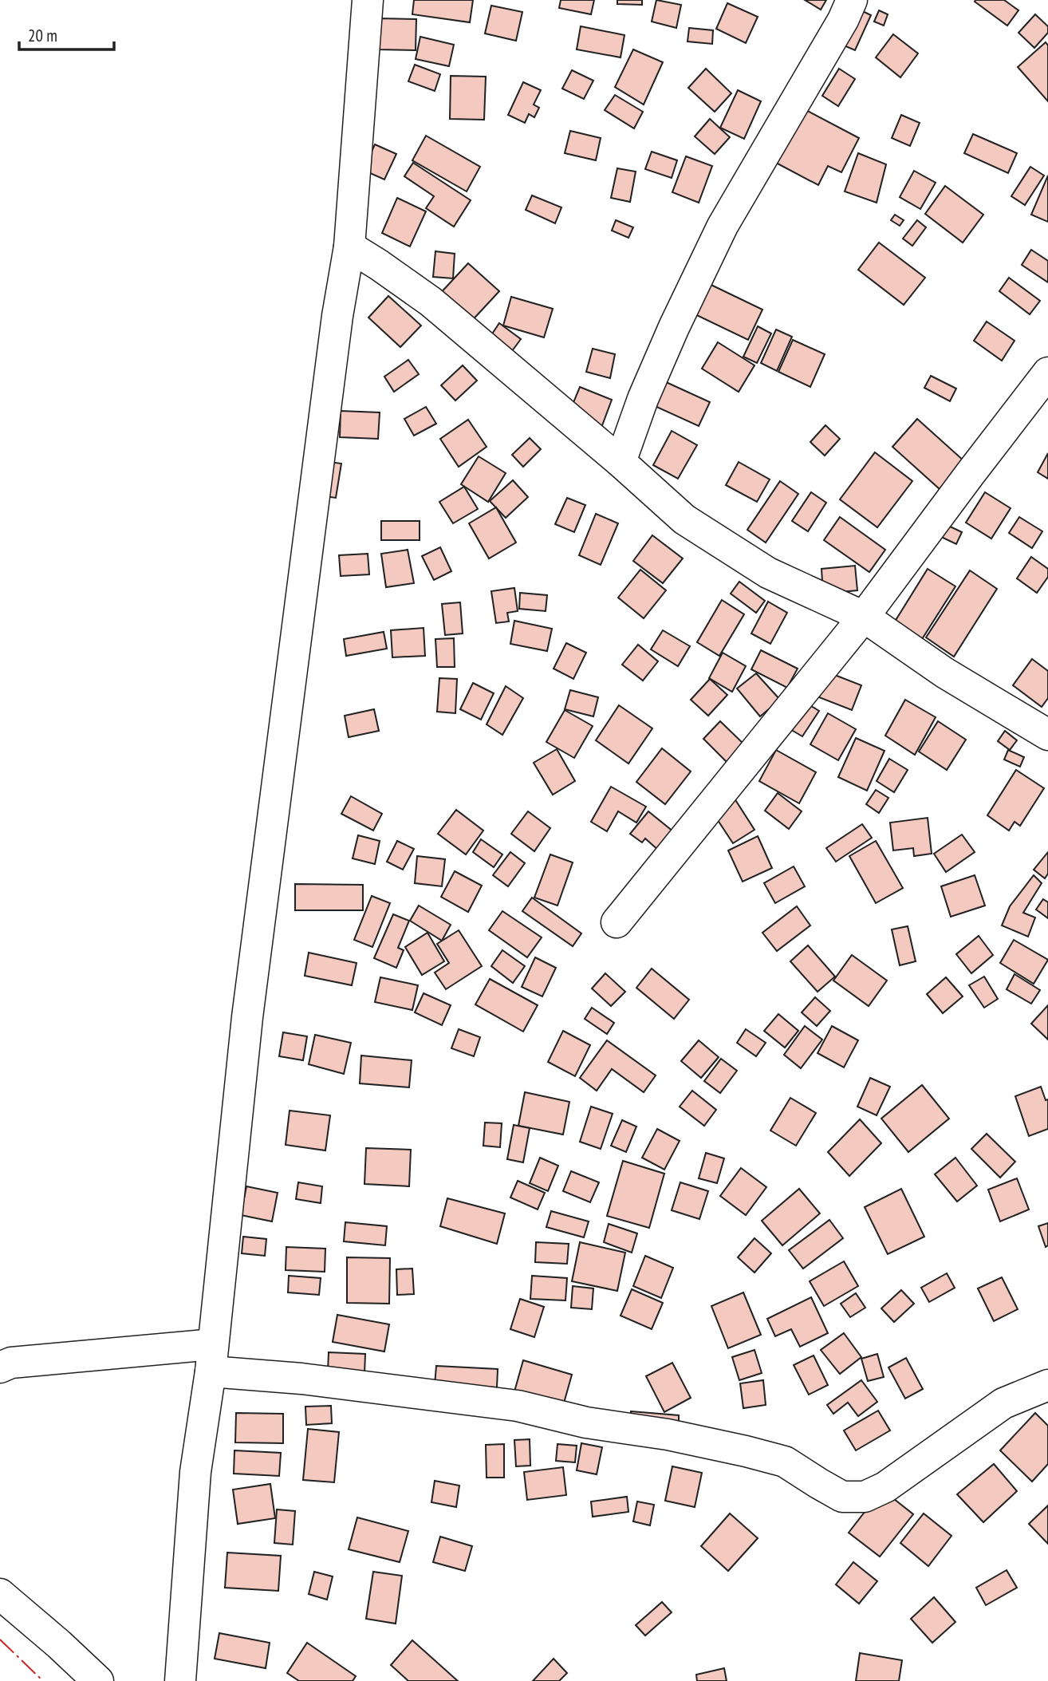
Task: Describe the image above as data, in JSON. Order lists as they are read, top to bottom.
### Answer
{
  "scale_bar": "20 m"
}
